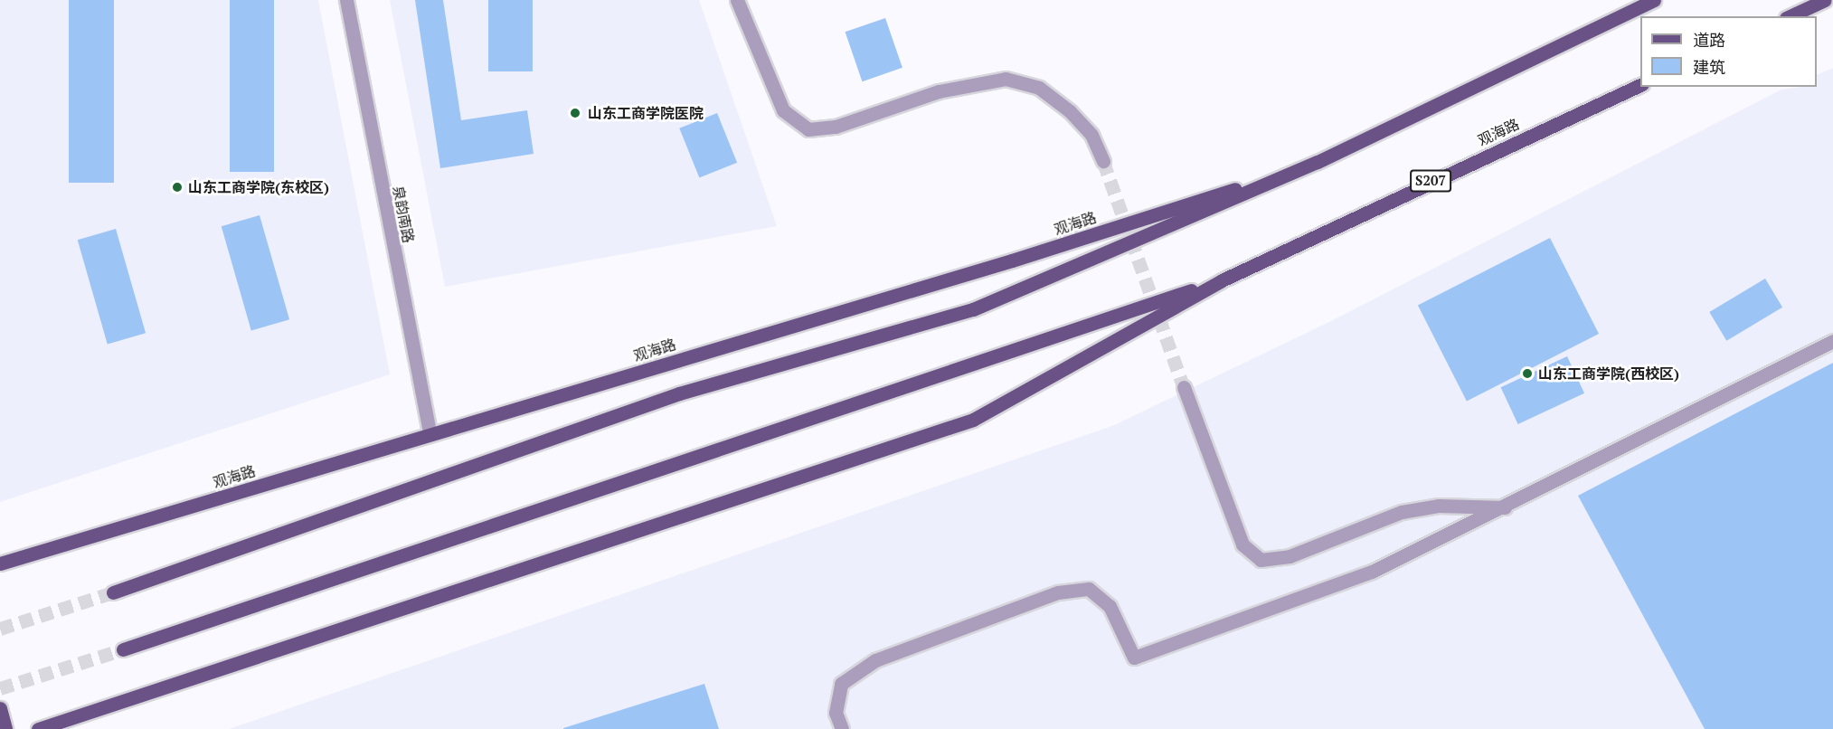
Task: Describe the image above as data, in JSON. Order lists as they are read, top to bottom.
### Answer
{
  "streets": {
    "main road": ["观海路", "S207"],
    "street": ["泉韵南路"]
  },
  "crossings": [
    ["观海路", "泉韵南路"]
  ],
  "places": ["山东工商学院医院", "山东工商学院(东校区)", "山东工商学院(西校区)"],
  "legend": ["道路", "建筑"]
}
